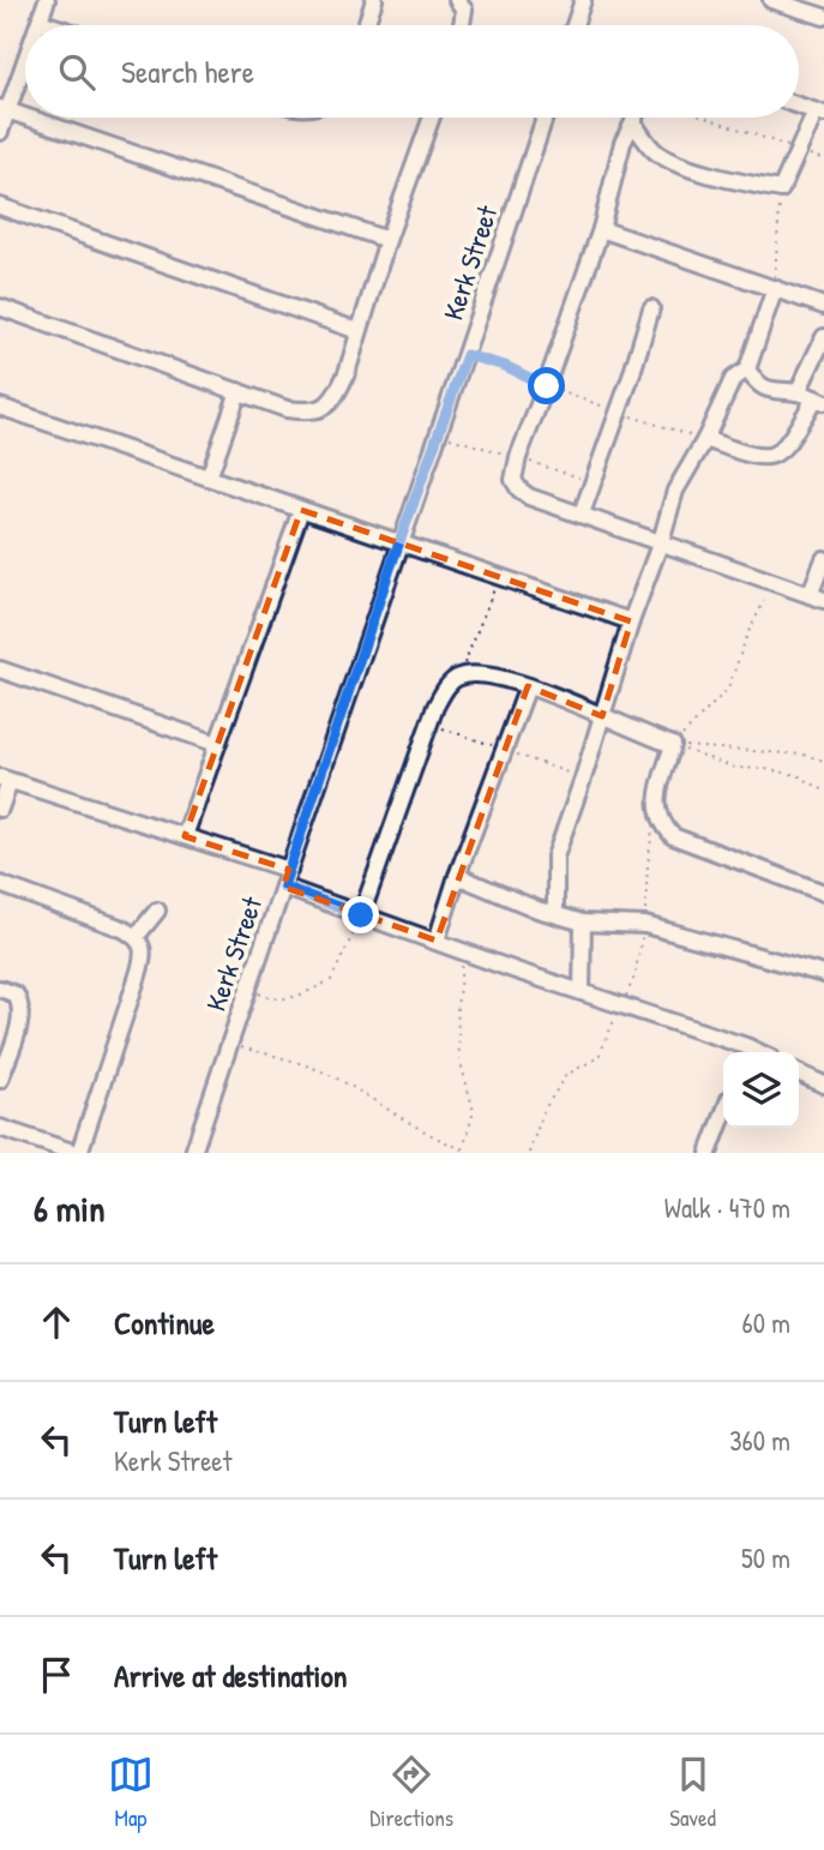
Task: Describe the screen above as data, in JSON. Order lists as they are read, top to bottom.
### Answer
{
  "streets": {
    "street": ["Kerk Street"]
  },
  "page": {
    "search": "Search here",
    "heading": ["6 min", "Walk · 470 m"],
    "list": [
      ["Continue", "60 m"],
      ["Turn left", "Kerk Street", "360 m"],
      ["Turn left", "50 m"],
      "Arrive at destination"
    ],
    "nav": ["Map", "Directions", "Saved"]
  }
}
